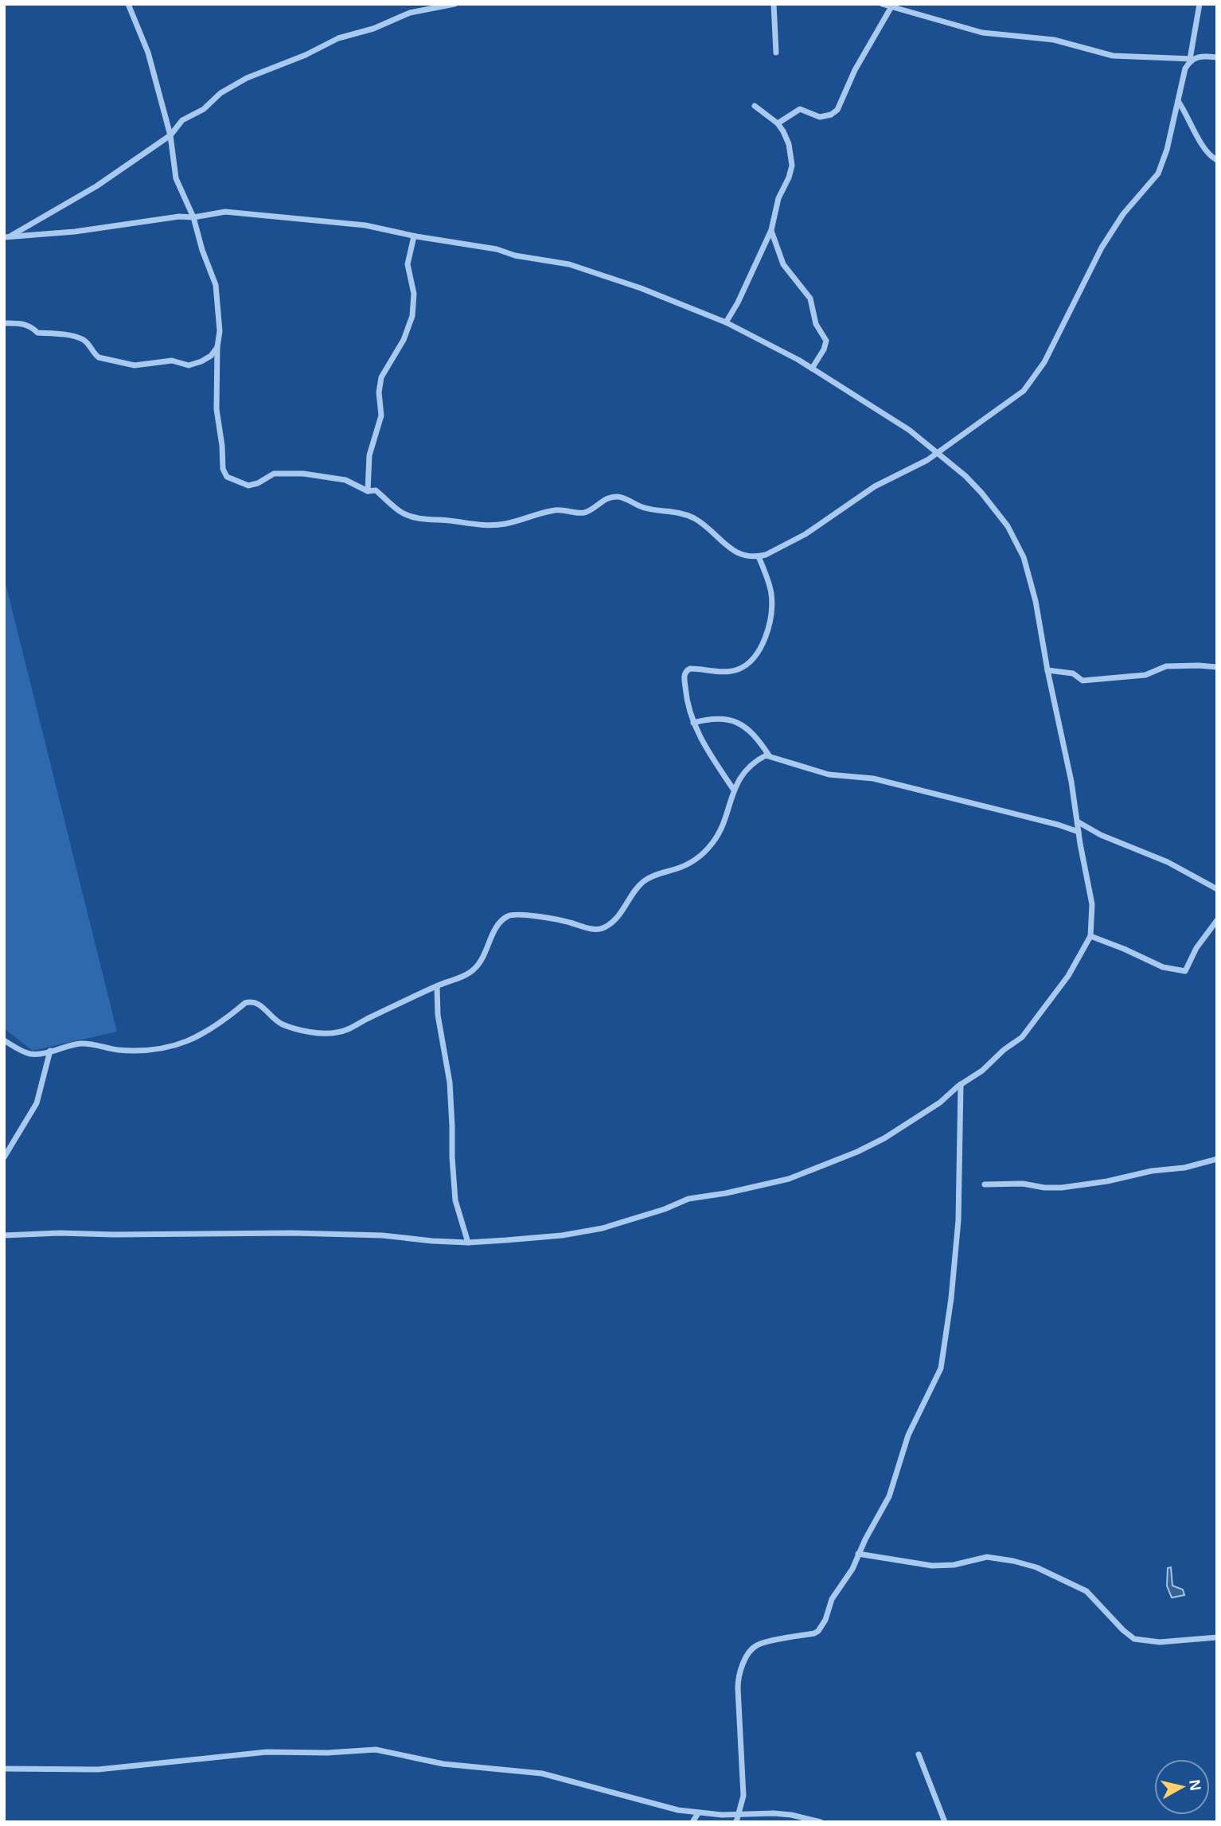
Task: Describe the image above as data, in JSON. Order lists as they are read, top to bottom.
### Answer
{
  "north": "right"
}
